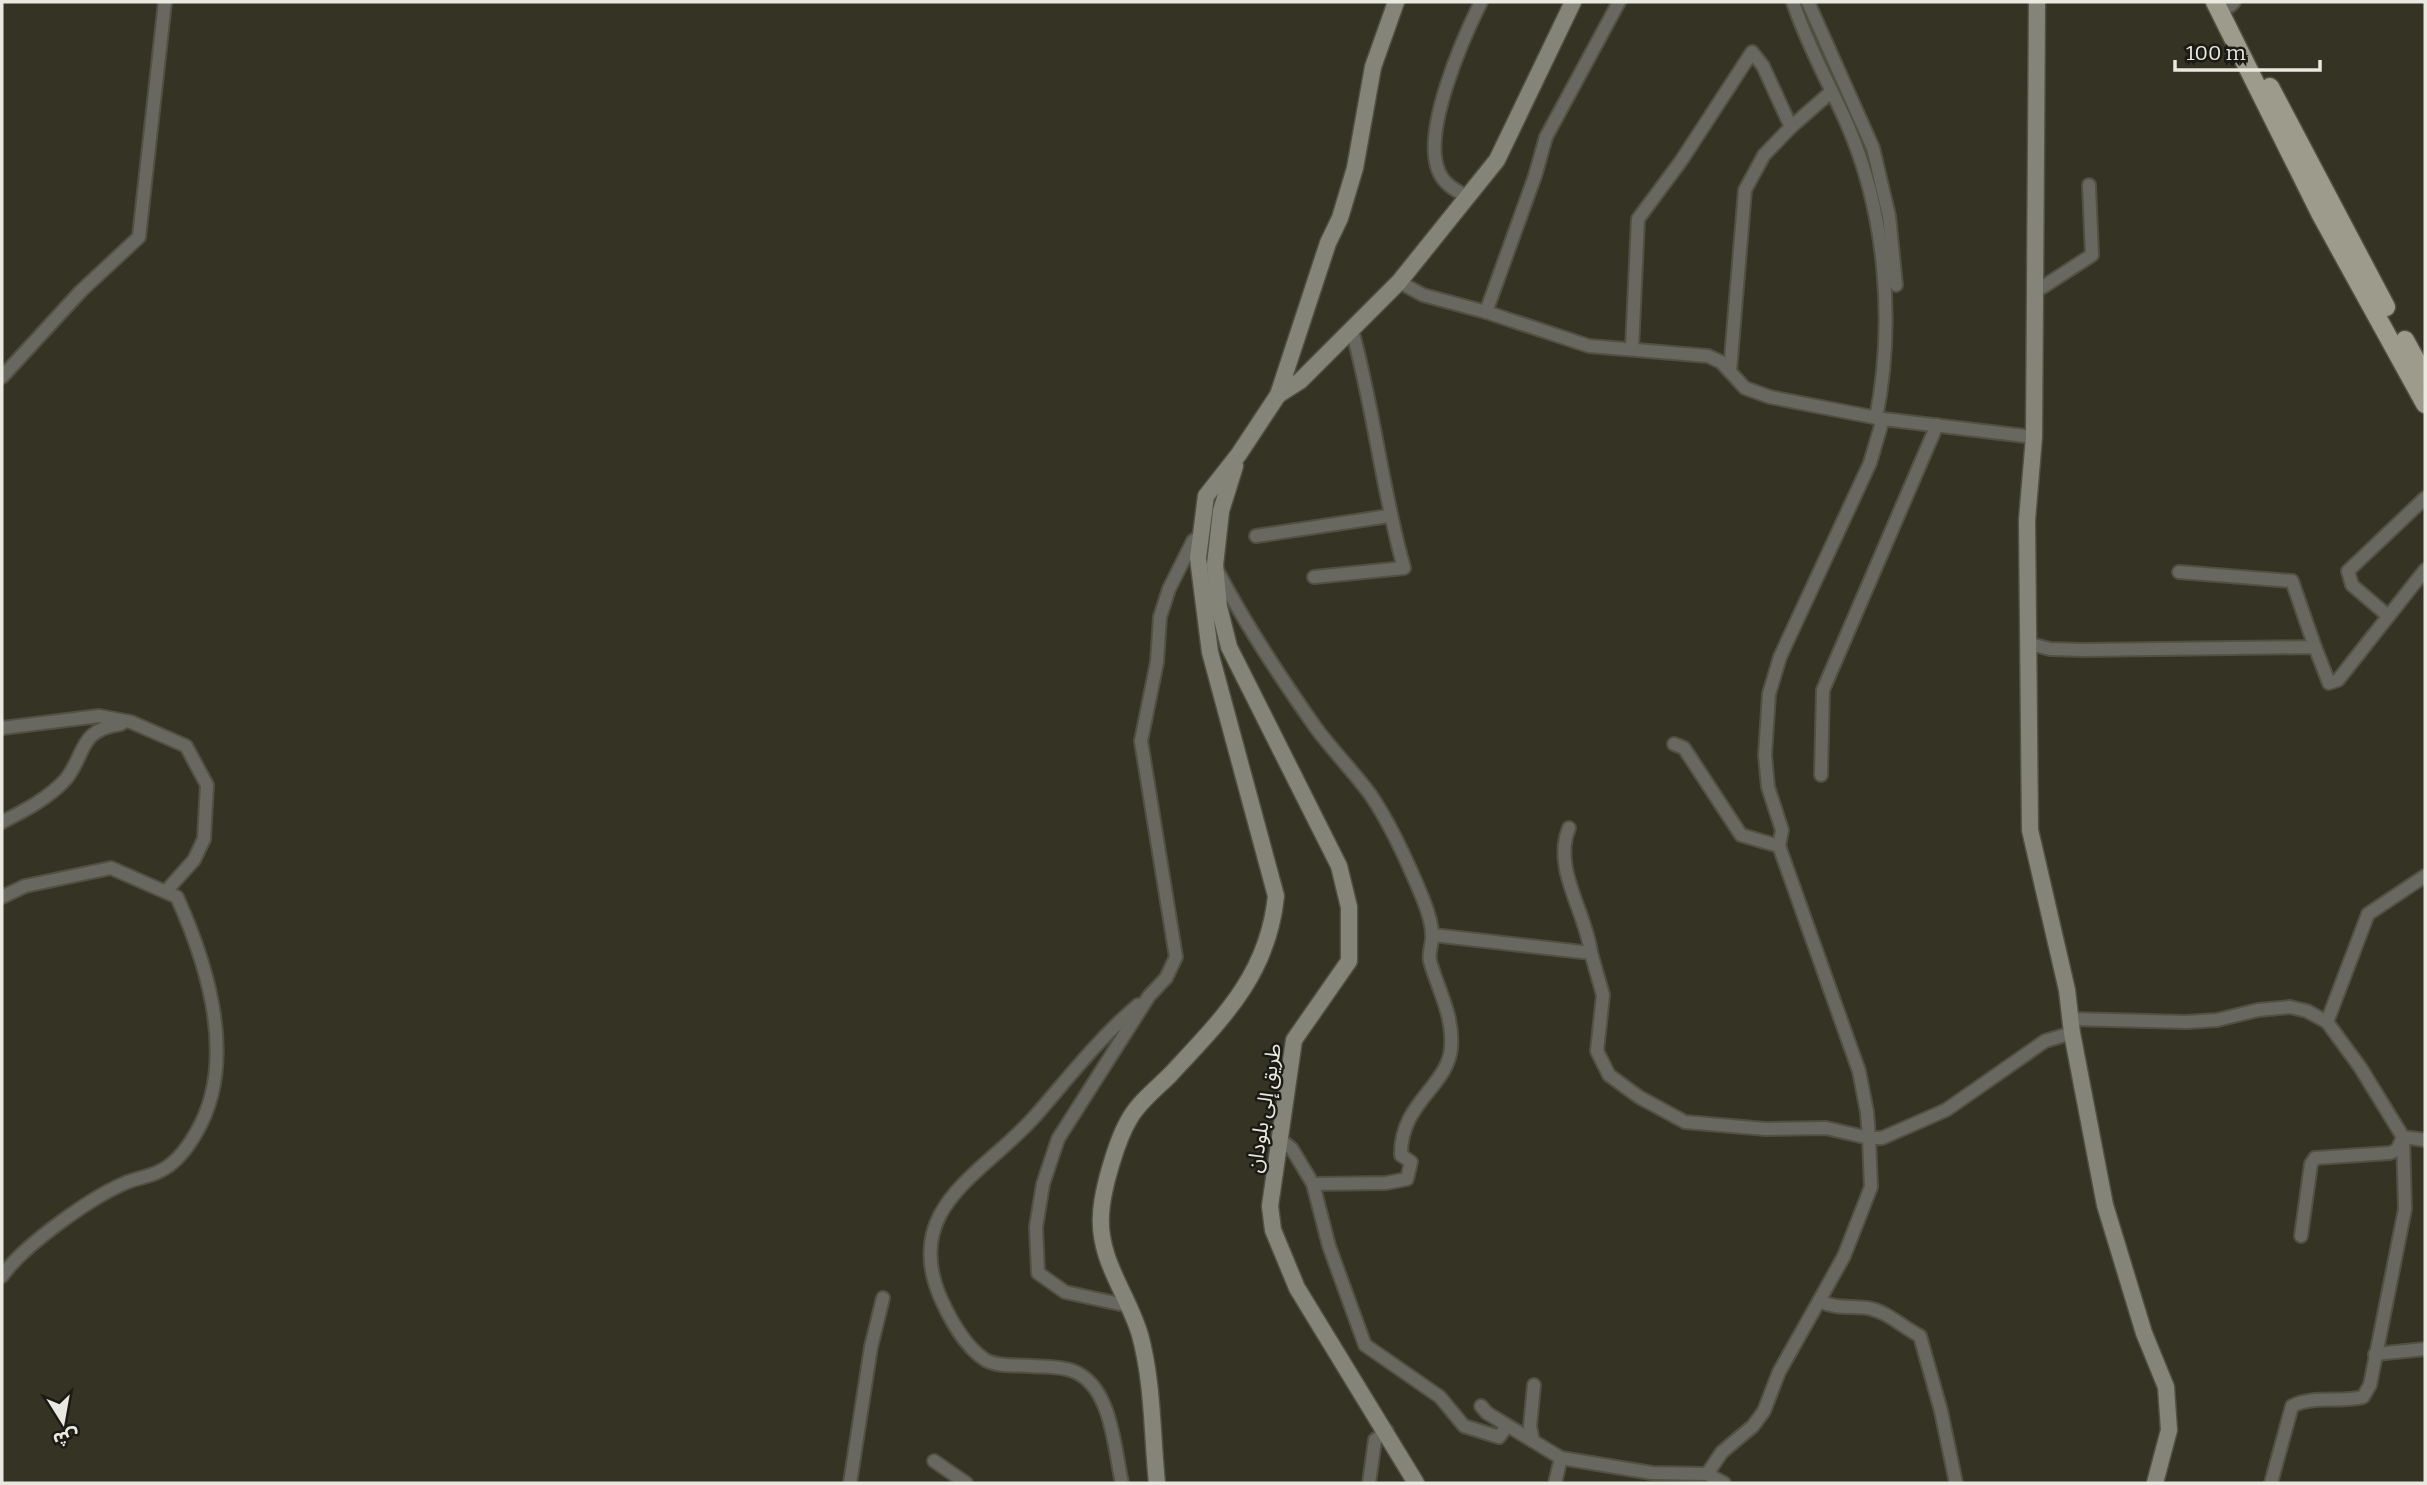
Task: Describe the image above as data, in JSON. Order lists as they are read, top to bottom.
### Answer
{
  "streets": {
    "main road": ["طريق إلى بلودان"]
  },
  "scale_bar": "100 m",
  "north": "bottom"
}
